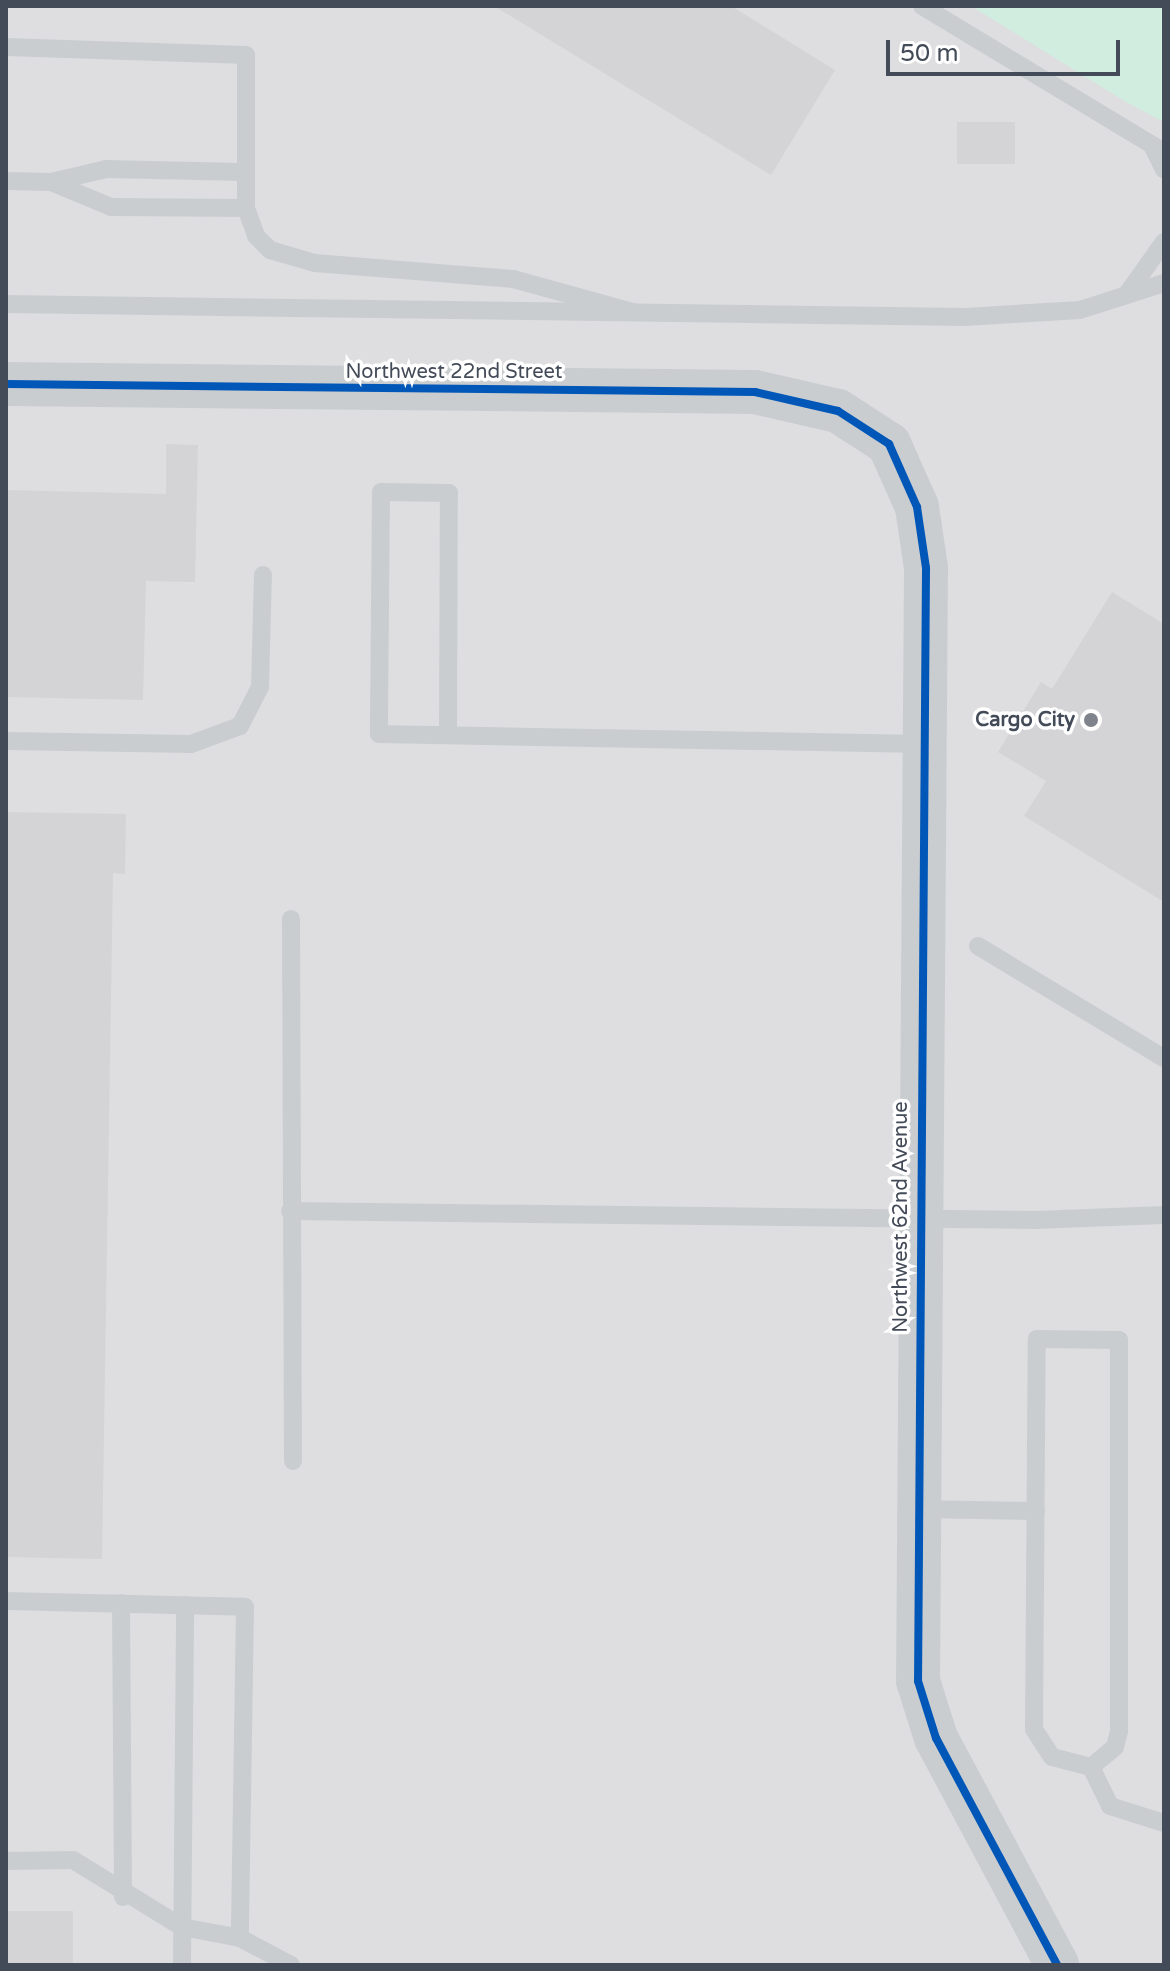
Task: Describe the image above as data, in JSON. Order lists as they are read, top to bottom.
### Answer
{
  "streets": {
    "street": ["Northwest 22nd Street", "Northwest 62nd Avenue"]
  },
  "crossings": [
    ["Northwest 22nd Street", "Northwest 62nd Avenue"]
  ],
  "places": ["Cargo City"],
  "scale_bar": "50 m"
}
